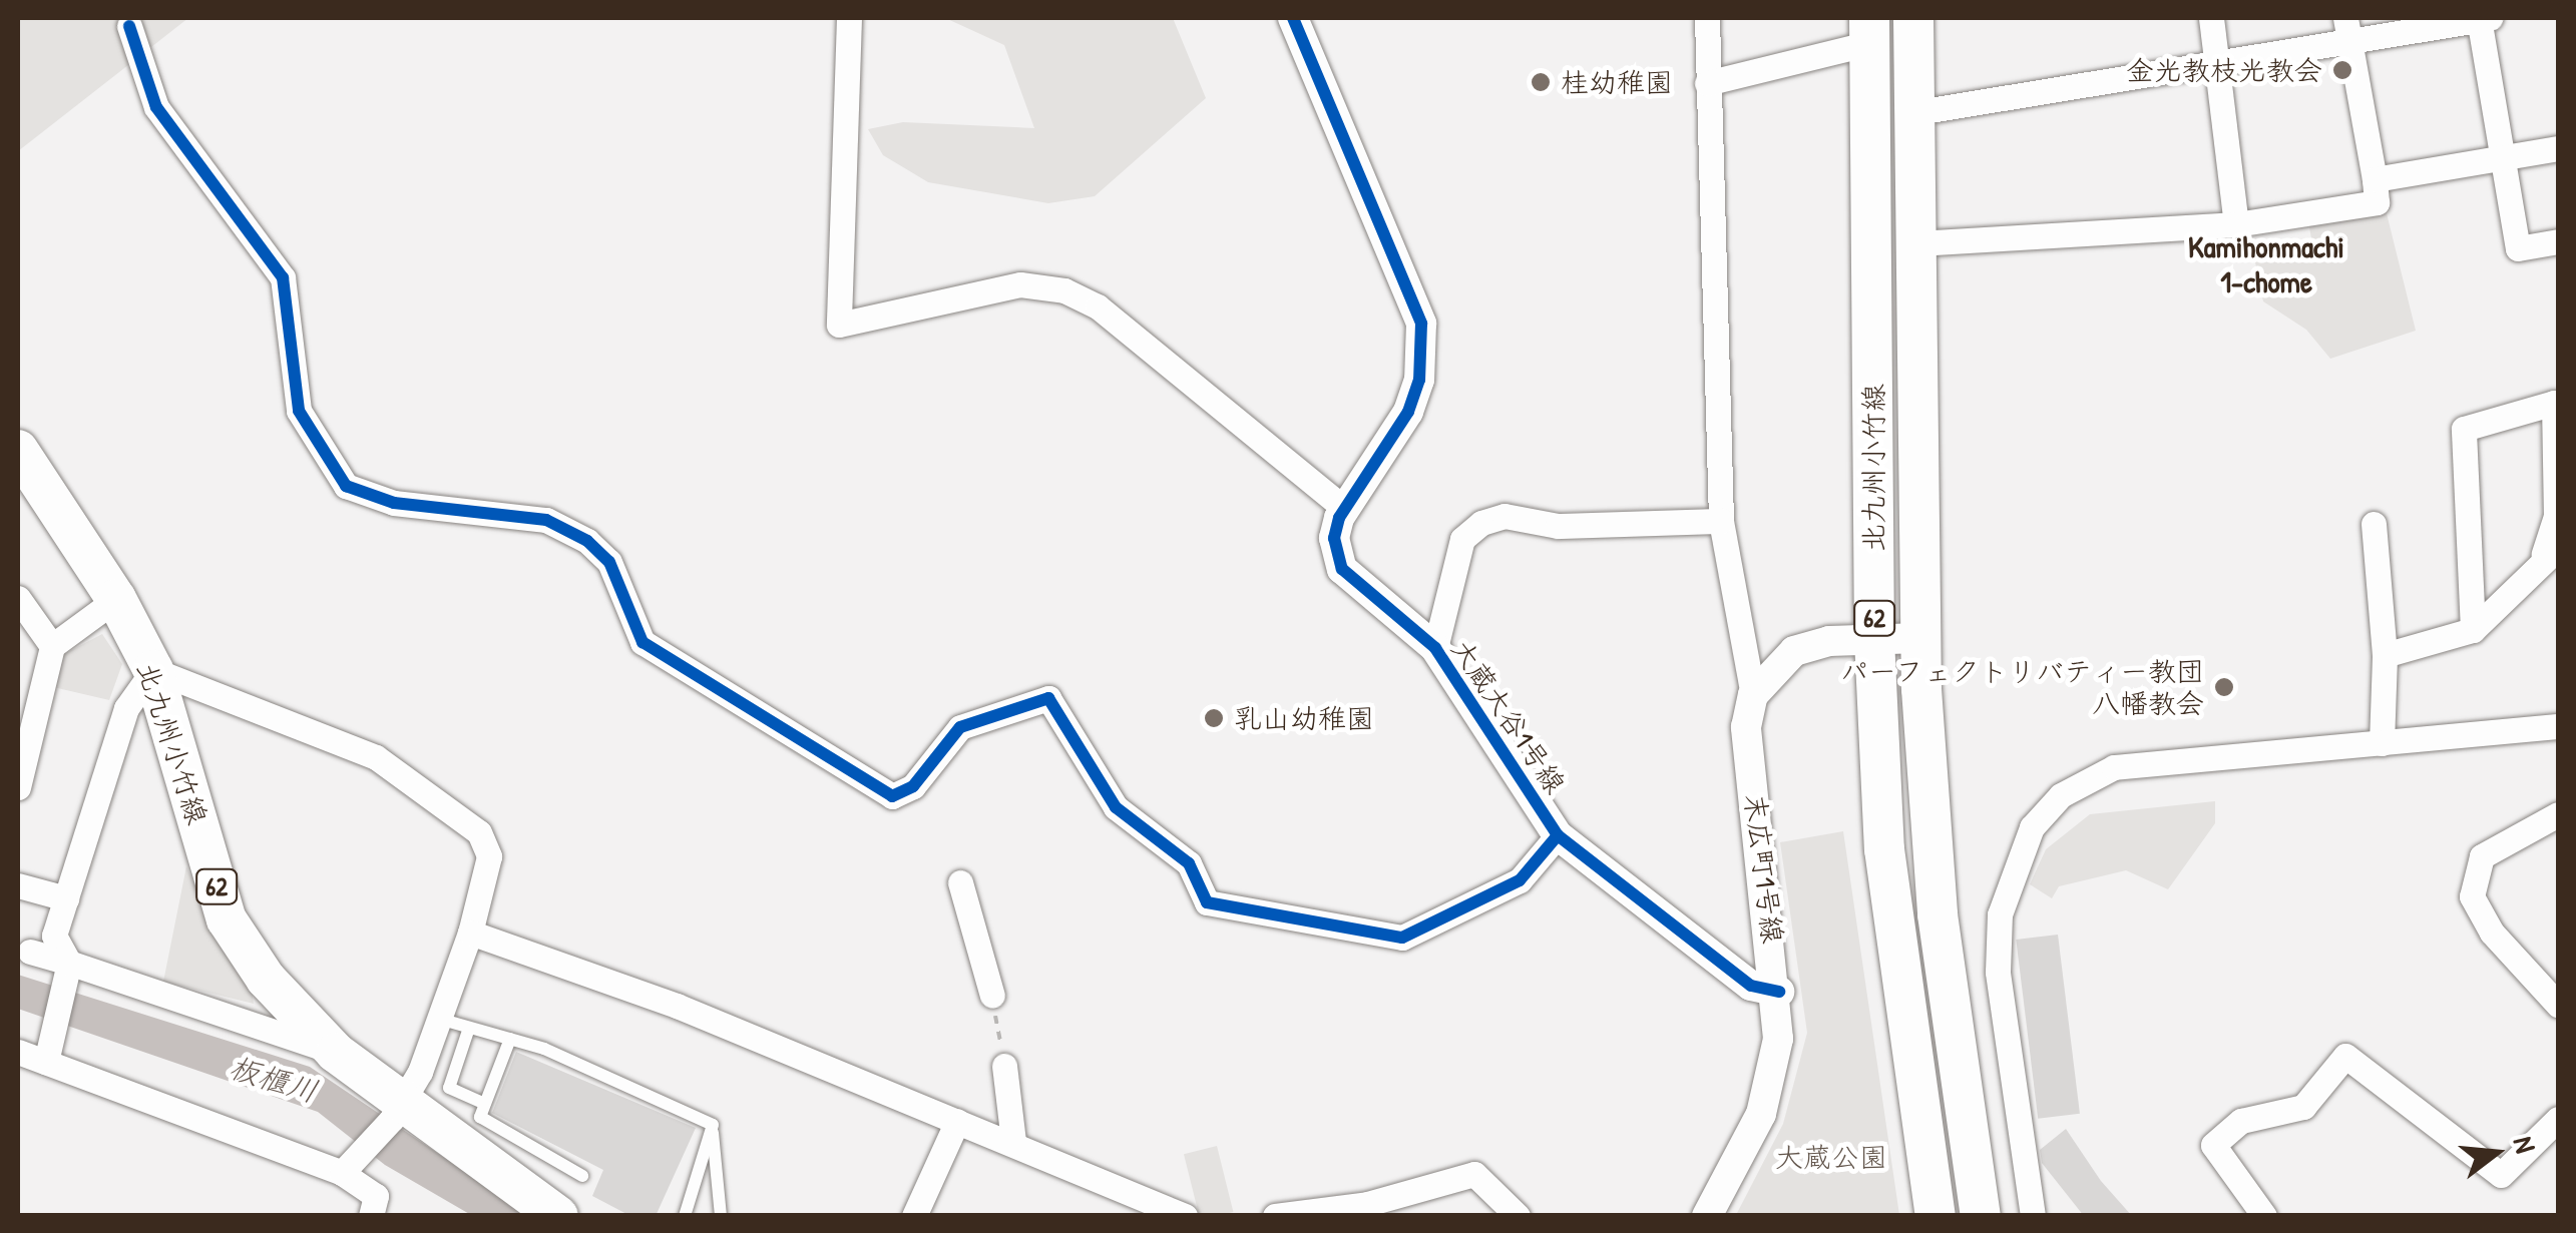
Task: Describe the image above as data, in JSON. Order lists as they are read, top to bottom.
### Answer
{
  "streets": {
    "main road": ["北九州小竹線", "62"],
    "street": ["大蔵大谷1号線", "末広町1号線"]
  },
  "crossings": [
    ["大蔵大谷1号線", "末広町1号線"]
  ],
  "districts": ["Kamihonmachi 1-chome"],
  "water": ["板櫃川"],
  "parks": ["大蔵公園"],
  "places": [
    "金光教枝光教会",
    "桂幼稚園",
    "パーフェクトリバティー教団 八幡教会",
    "乳山幼稚園"
  ],
  "north": "right"
}
